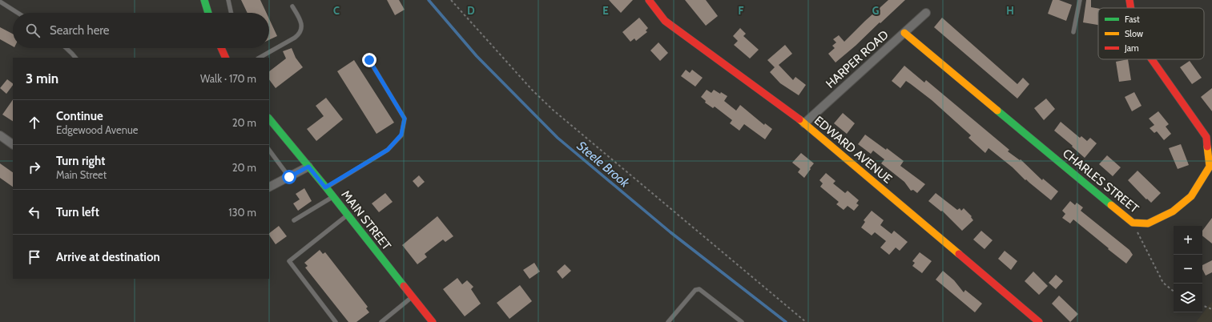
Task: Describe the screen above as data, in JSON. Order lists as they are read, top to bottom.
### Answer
{
  "streets": {
    "street": [
      "HARPER ROAD",
      "EDWARD AVENUE",
      "CHARLES STREET",
      "MAIN STREET"
    ]
  },
  "crossings": [
    ["HARPER ROAD", "EDWARD AVENUE"],
    ["HARPER ROAD", "CHARLES STREET"]
  ],
  "water": ["Steele Brook"],
  "legend": ["Fast", "Slow", "Jam"],
  "page": {
    "search": "Search here",
    "heading": ["3 min", "Walk · 170 m"],
    "list": [
      ["Continue", "Edgewood Avenue", "20 m"],
      ["Turn right", "Main Street", "20 m"],
      ["Turn left", "130 m"],
      "Arrive at destination"
    ],
    "map_buttons": ["+", "−"]
  },
  "grid": {
    "columns": [
      "C",
      "D",
      "E",
      "F",
      "G",
      "H"
    ]
  }
}
